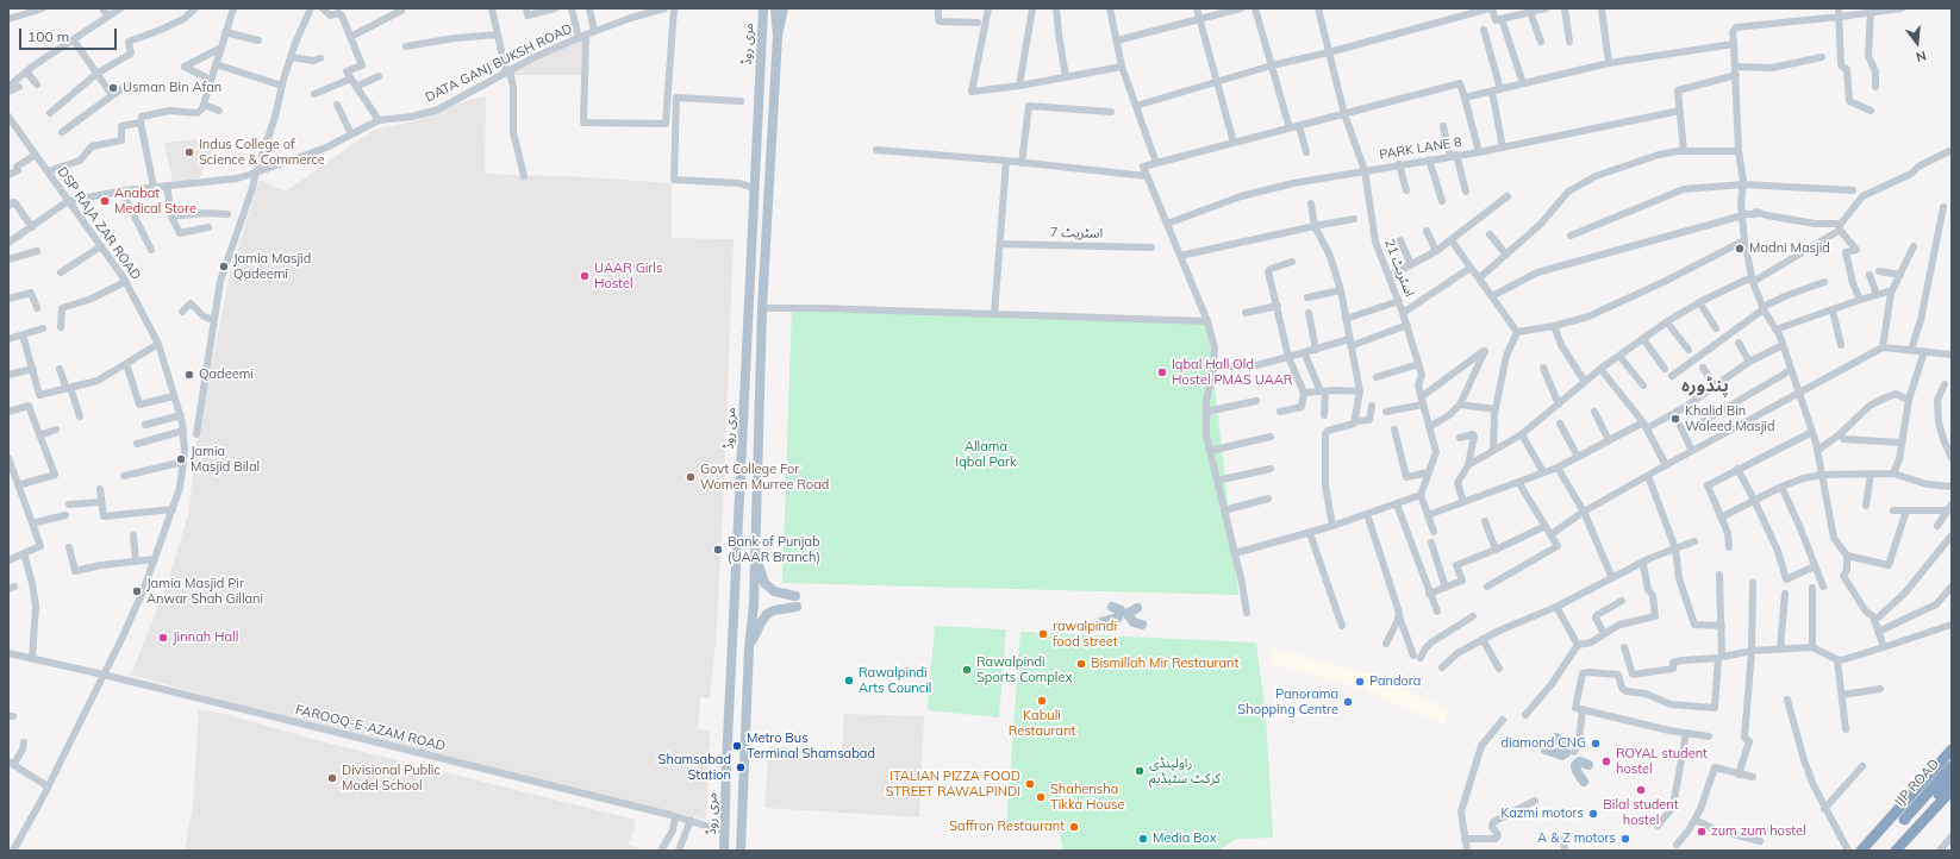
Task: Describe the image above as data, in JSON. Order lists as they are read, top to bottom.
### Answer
{
  "streets": {
    "highway": ["IJP ROAD"],
    "main road": ["مری روڈ"],
    "street": [
      "DATA GANJ BUKSH ROAD",
      "PARK LANE 8",
      "DSP RAJA ZAR ROAD",
      "اسٹریٹ 7",
      "اسٹریٹ 21",
      "FAROOQ-E-AZAM ROAD"
    ]
  },
  "crossings": [
    ["مری روڈ", "FAROOQ-E-AZAM ROAD"],
    ["DATA GANJ BUKSH ROAD", "DSP RAJA ZAR ROAD"],
    ["PARK LANE 8", "اسٹریٹ 21"],
    ["DSP RAJA ZAR ROAD", "FAROOQ-E-AZAM ROAD"]
  ],
  "districts": ["پنڈورہ"],
  "parks": ["Allama Iqbal Park"],
  "places": [
    "Usman Bin Afan",
    "Indus College of Science & Commerce",
    "Anabat Medical Store",
    "Madni Masjid",
    "Jamia Masjid Qadeemi",
    "UAAR Girls Hostel",
    "Iqbal Hall Old Hostel PMAS UAAR",
    "Qadeemi",
    "Khalid Bin Waleed Masjid",
    "Jamia Masjid Bilal",
    "Govt College For Women Murree Road",
    "Bank of Punjab (UAAR Branch)",
    "Jamia Masjid Pir Anwar Shah Gillani",
    "rawalpindi food street",
    "Jinnah Hall",
    "Bismillah Mir Restaurant",
    "Rawalpindi Sports Complex",
    "Rawalpindi Arts Council",
    "Pandora",
    "Kabuli Restaurant",
    "Panorama Shopping Centre",
    "diamond CNG",
    "Metro Bus Terminal Shamsabad",
    "ROYAL student hostel",
    "Shamsabad Station",
    "راولپنڈی کرکٹ سٹیڈیم",
    "Divisional Public Model School",
    "ITALIAN PIZZA FOOD STREET RAWALPINDI",
    "Bilal student hostel",
    "Shahensha Tikka House",
    "Kazmi motors",
    "Saffron Restaurant",
    "zum zum hostel",
    "Media Box",
    "A & Z motors"
  ],
  "scale_bar": "100 m",
  "north": "bottom"
}
